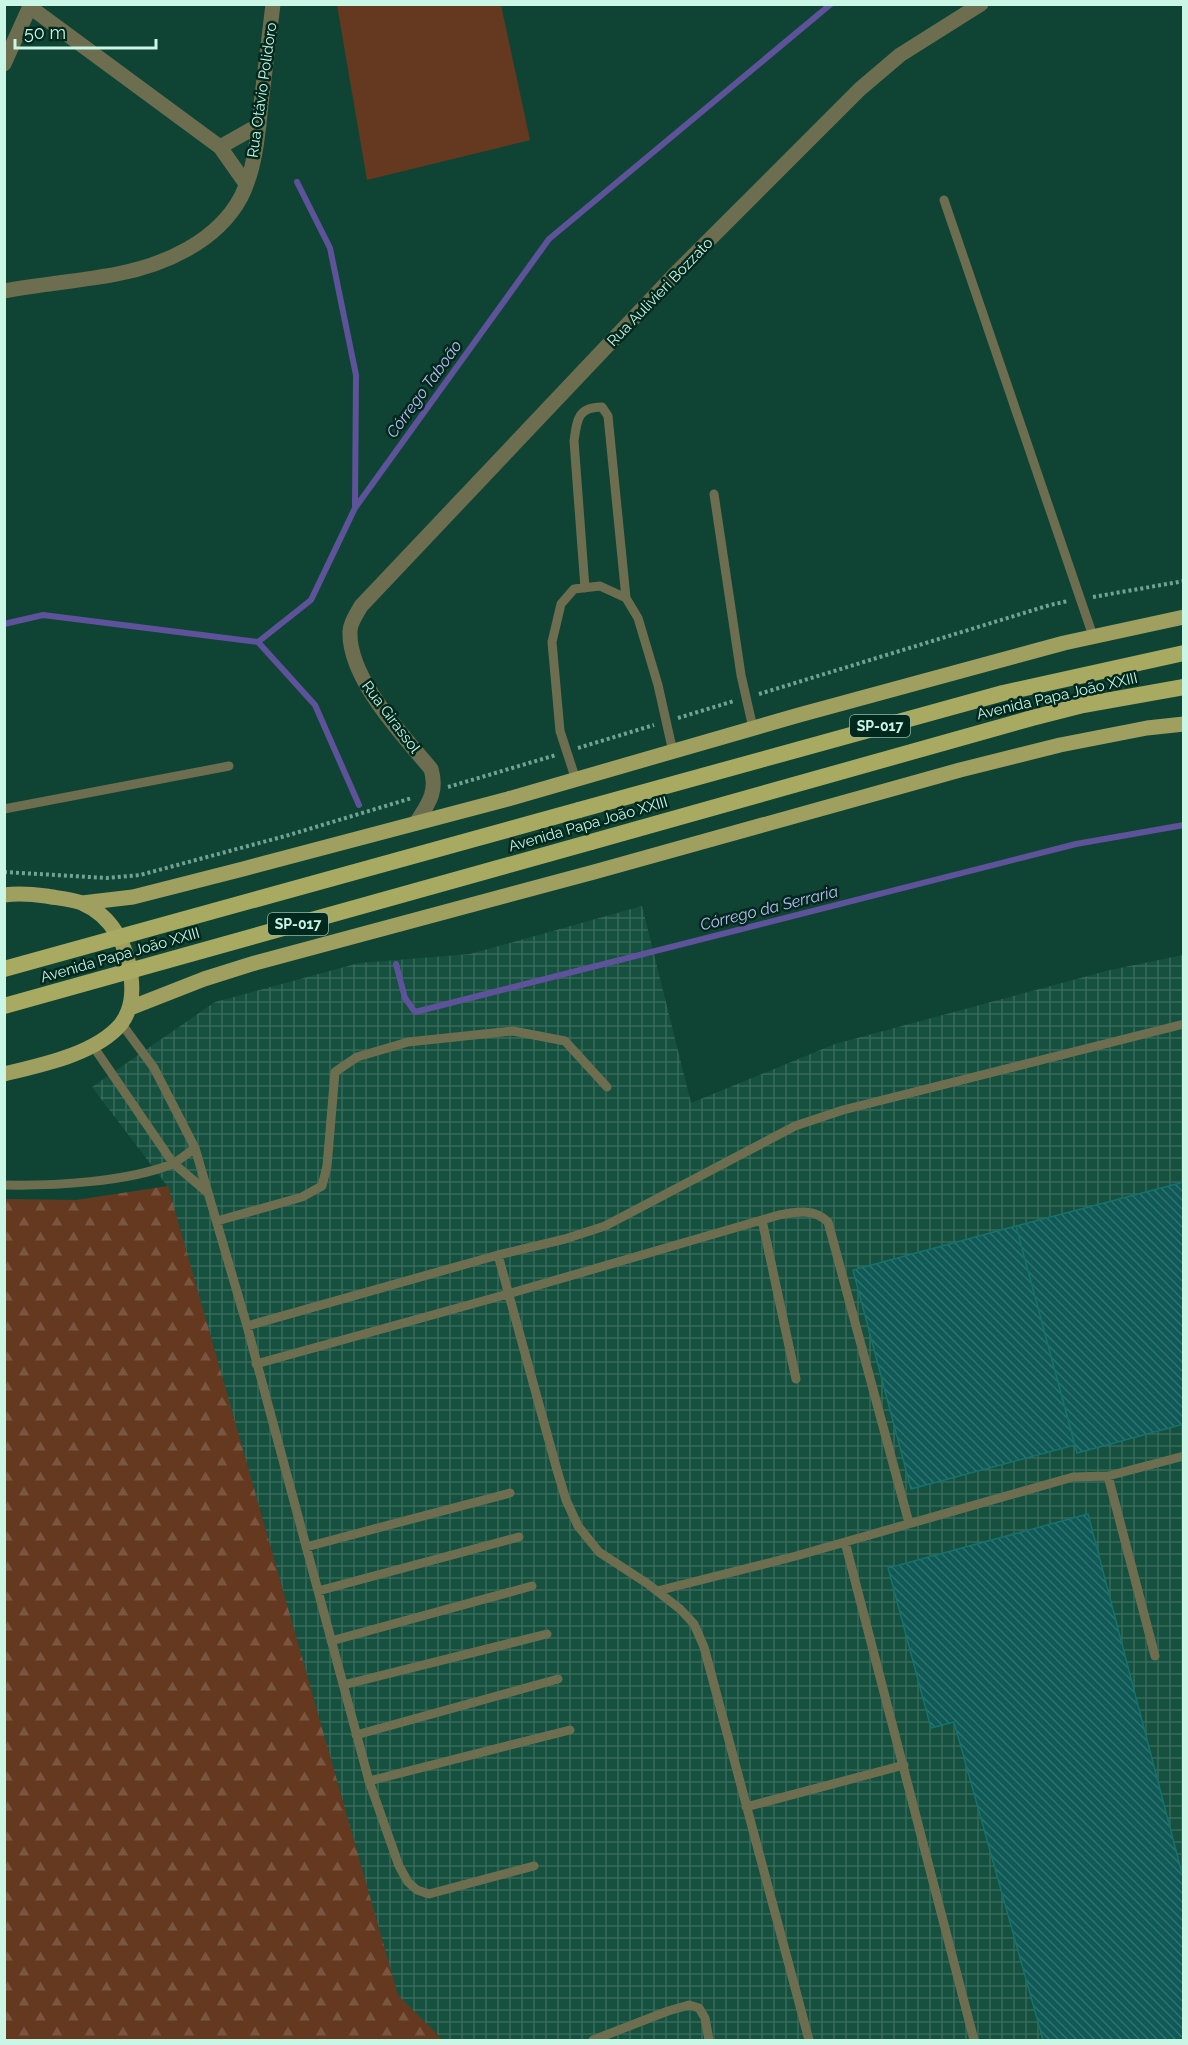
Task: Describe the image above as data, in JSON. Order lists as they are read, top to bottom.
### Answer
{
  "streets": {
    "highway": ["Avenida Papa João XXIII", "SP-017"],
    "street": ["Rua Otávio Polidoro", "Rua Aulivieri Bozzato", "Rua Girassol"]
  },
  "crossings": [
    ["Rua Aulivieri Bozzato", "Rua Girassol"]
  ],
  "water": ["Córrego Taboão", "Córrego da Serraria"],
  "scale_bar": "50 m"
}
